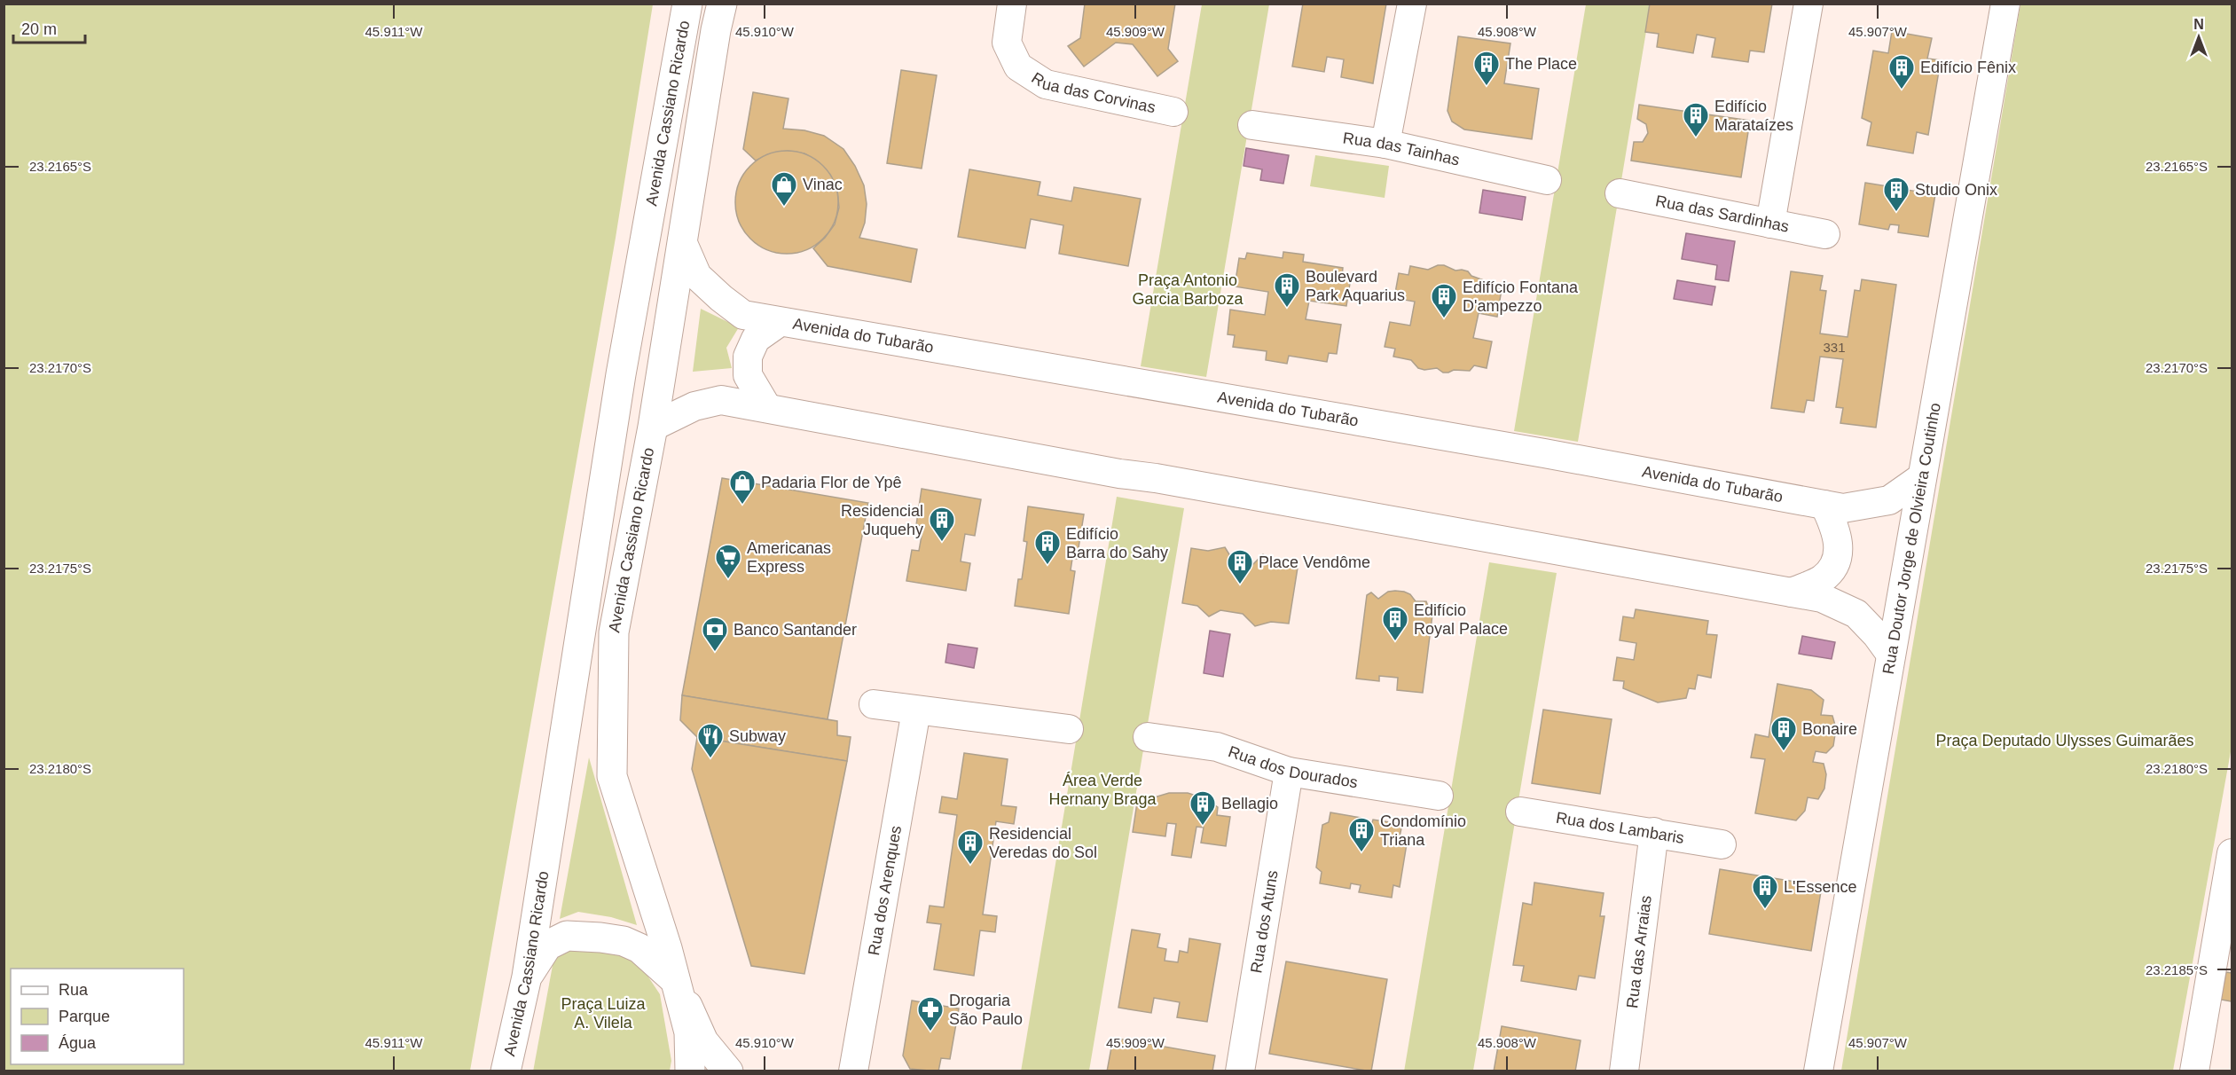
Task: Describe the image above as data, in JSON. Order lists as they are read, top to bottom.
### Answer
{
  "streets": {
    "main road": ["Avenida Cassiano Ricardo"],
    "street": [
      "Rua das Corvinas",
      "Rua das Tainhas",
      "Rua das Sardinhas",
      "Avenida do Tubarão",
      "Rua Doutor Jorge de Olvieira Coutinho",
      "Rua dos Dourados",
      "Rua dos Lambaris",
      "Rua dos Arenques",
      "Rua dos Atuns",
      "Rua das Arraias"
    ]
  },
  "crossings": [
    ["Avenida Cassiano Ricardo", "Avenida do Tubarão"],
    ["Avenida do Tubarão", "Rua Doutor Jorge de Olvieira Coutinho"],
    ["Rua dos Dourados", "Rua dos Atuns"],
    ["Rua dos Lambaris", "Rua das Arraias"]
  ],
  "parks": [
    "Praça Antonio Garcia Barboza",
    "Praça Deputado Ulysses Guimarães",
    "Área Verde Hernany Braga",
    "Praça Luiza A. Vilela"
  ],
  "places": {
    "building": [
      "The Place",
      "Edifício Fênix",
      "Edifício Marataízes",
      "Studio Onix",
      "Boulevard Park Aquarius",
      "Edifício Fontana D'ampezzo",
      "Residencial Juquehy",
      "Edifício Barra do Sahy",
      "Place Vendôme",
      "Edifício Royal Palace",
      "Bonaire",
      "Bellagio",
      "Condomínio Triana",
      "Residencial Veredas do Sol",
      "L'Essence"
    ],
    "shop": ["Vinac", "Padaria Flor de Ypê"],
    "supermarket": ["Americanas Express"],
    "bank": ["Banco Santander"],
    "restaurant": ["Subway"],
    "pharmacy": ["Drogaria São Paulo"]
  },
  "house_numbers": ["331"],
  "legend": ["Rua", "Parque", "Água"],
  "scale_bar": "20 m",
  "north": "top",
  "coordinates": [
    "45.911°W",
    "45.910°W",
    "45.909°W",
    "45.908°W",
    "45.907°W",
    "23.2165°S",
    "23.2170°S",
    "23.2175°S",
    "23.2180°S",
    "23.2185°S"
  ]
}
